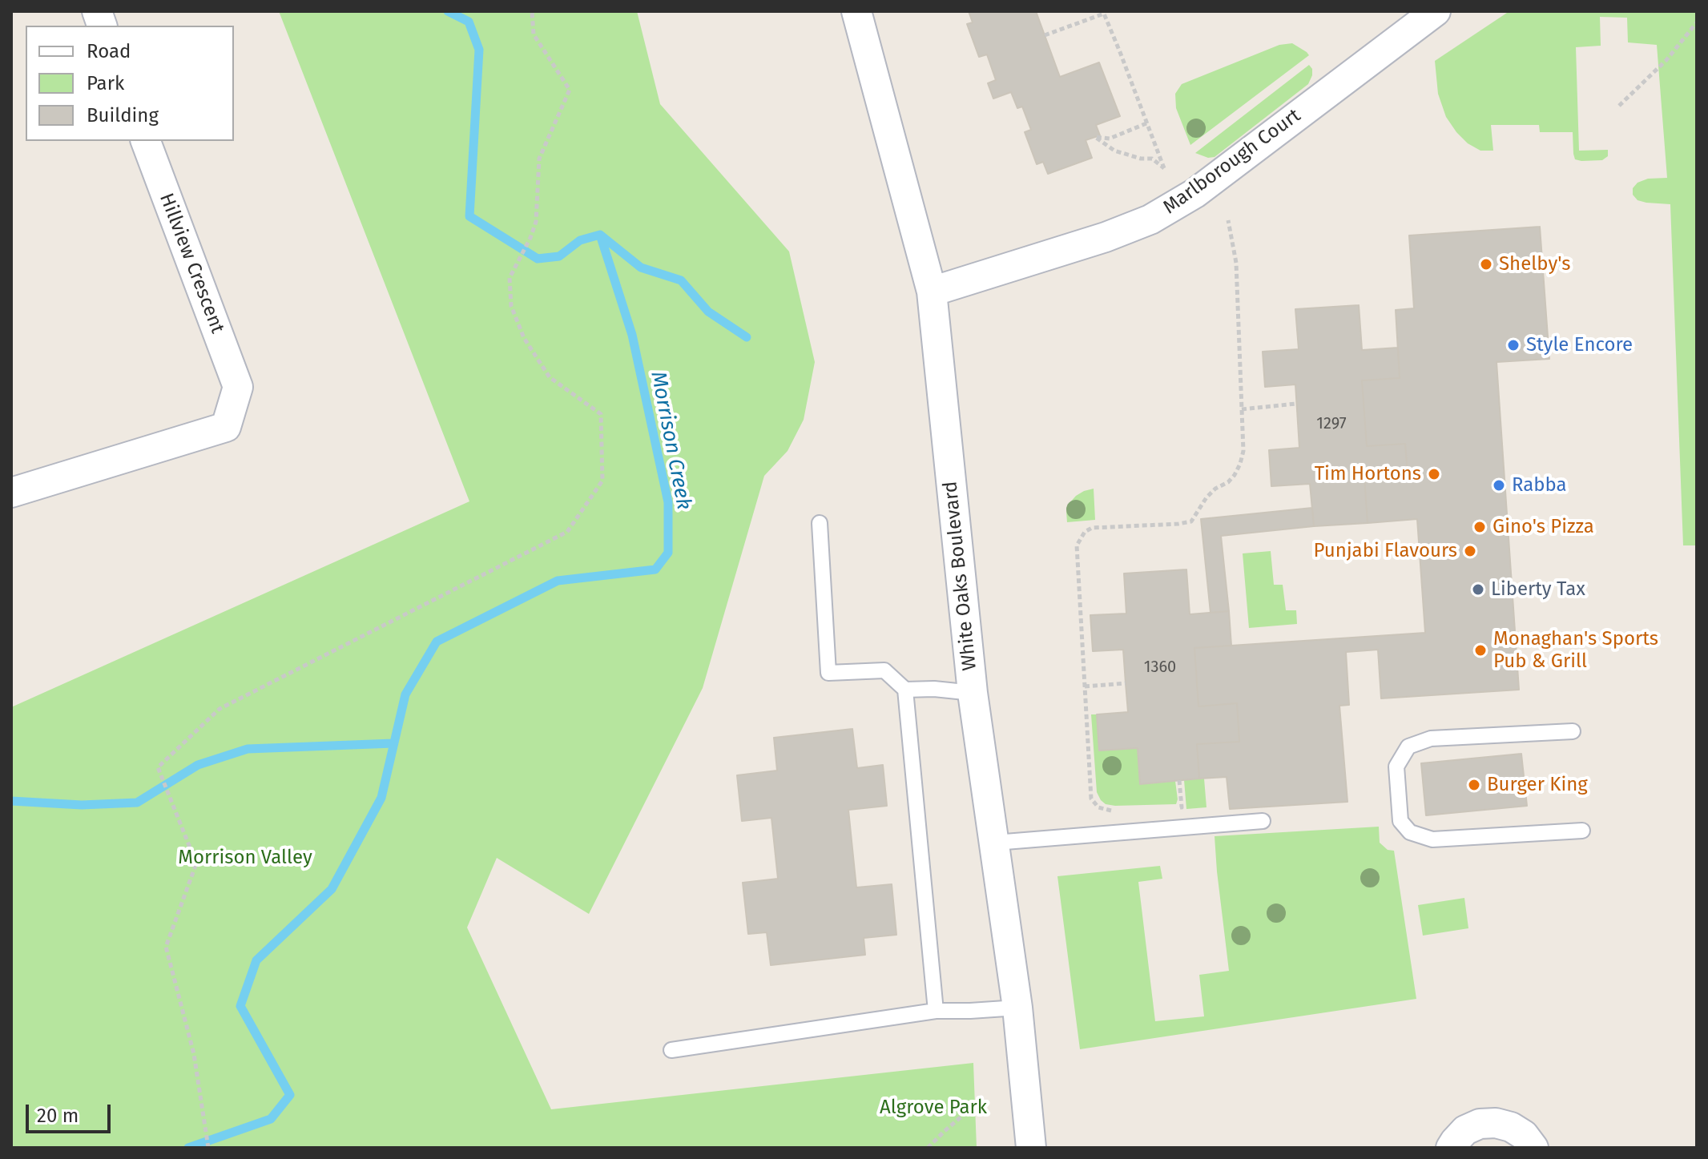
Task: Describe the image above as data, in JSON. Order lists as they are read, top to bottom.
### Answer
{
  "streets": {
    "street": ["Marlborough Court", "Hillview Crescent", "White Oaks Boulevard"]
  },
  "crossings": [
    ["Marlborough Court", "White Oaks Boulevard"]
  ],
  "water": ["Morrison Creek"],
  "parks": ["Morrison Valley", "Algrove Park"],
  "places": [
    "Shelby's",
    "Style Encore",
    "Tim Hortons",
    "Rabba",
    "Gino's Pizza",
    "Punjabi Flavours",
    "Liberty Tax",
    "Monaghan's Sports Pub & Grill",
    "Burger King"
  ],
  "house_numbers": ["1297", "1360"],
  "legend": ["Road", "Park", "Building"],
  "scale_bar": "20 m"
}
